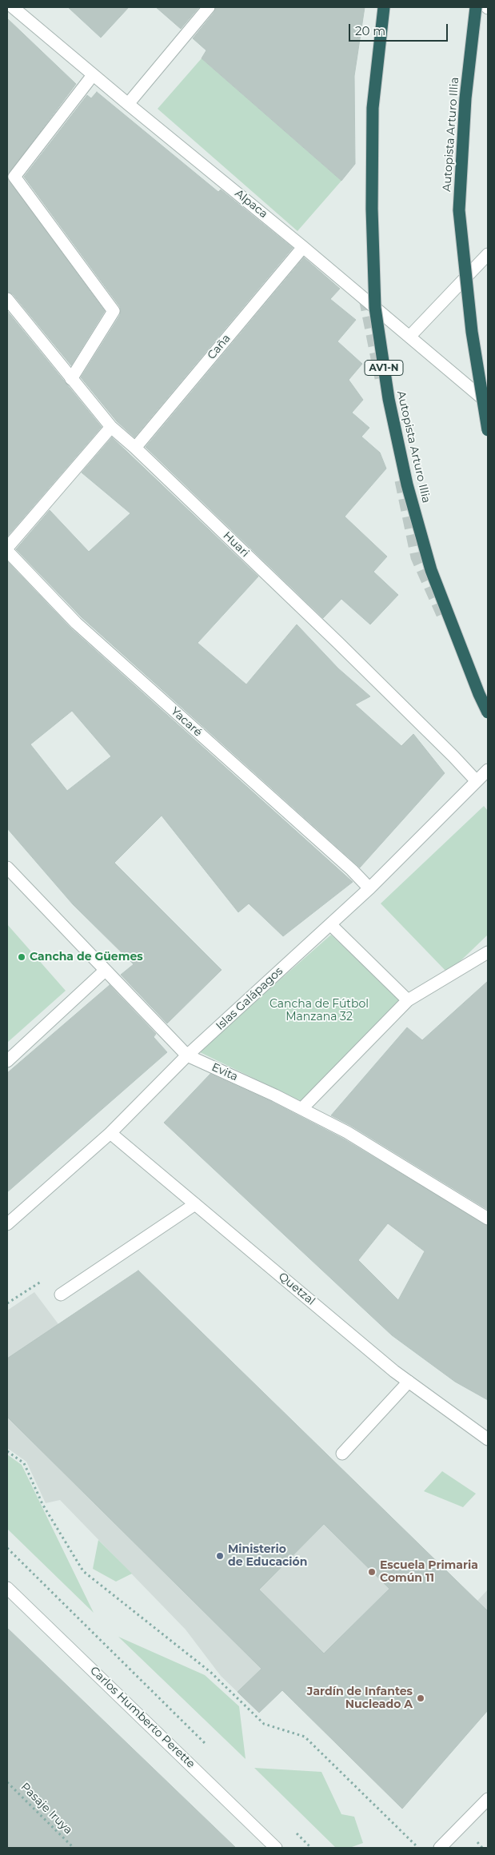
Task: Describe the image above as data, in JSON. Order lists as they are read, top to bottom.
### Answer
{
  "streets": {
    "highway": ["Autopista Arturo Illia", "AV1-N"],
    "street": [
      "Alpaca",
      "Caña",
      "Huari",
      "Yacaré",
      "Islas Galápagos",
      "Evita",
      "Quetzal",
      "Carlos Humberto Perette"
    ],
    "path": ["Pasaje Iruya"]
  },
  "crossings": [
    ["Alpaca", "Caña"],
    ["Caña", "Huari"],
    ["Huari", "Islas Galápagos"],
    ["Yacaré", "Islas Galápagos"],
    ["Islas Galápagos", "Evita"],
    ["Islas Galápagos", "Quetzal"]
  ],
  "parks": ["Cancha de Fútbol Manzana 32"],
  "places": [
    "Cancha de Güemes",
    "Ministerio de Educación",
    "Escuela Primaria Común 11",
    "Jardín de Infantes Nucleado A"
  ],
  "scale_bar": "20 m"
}
